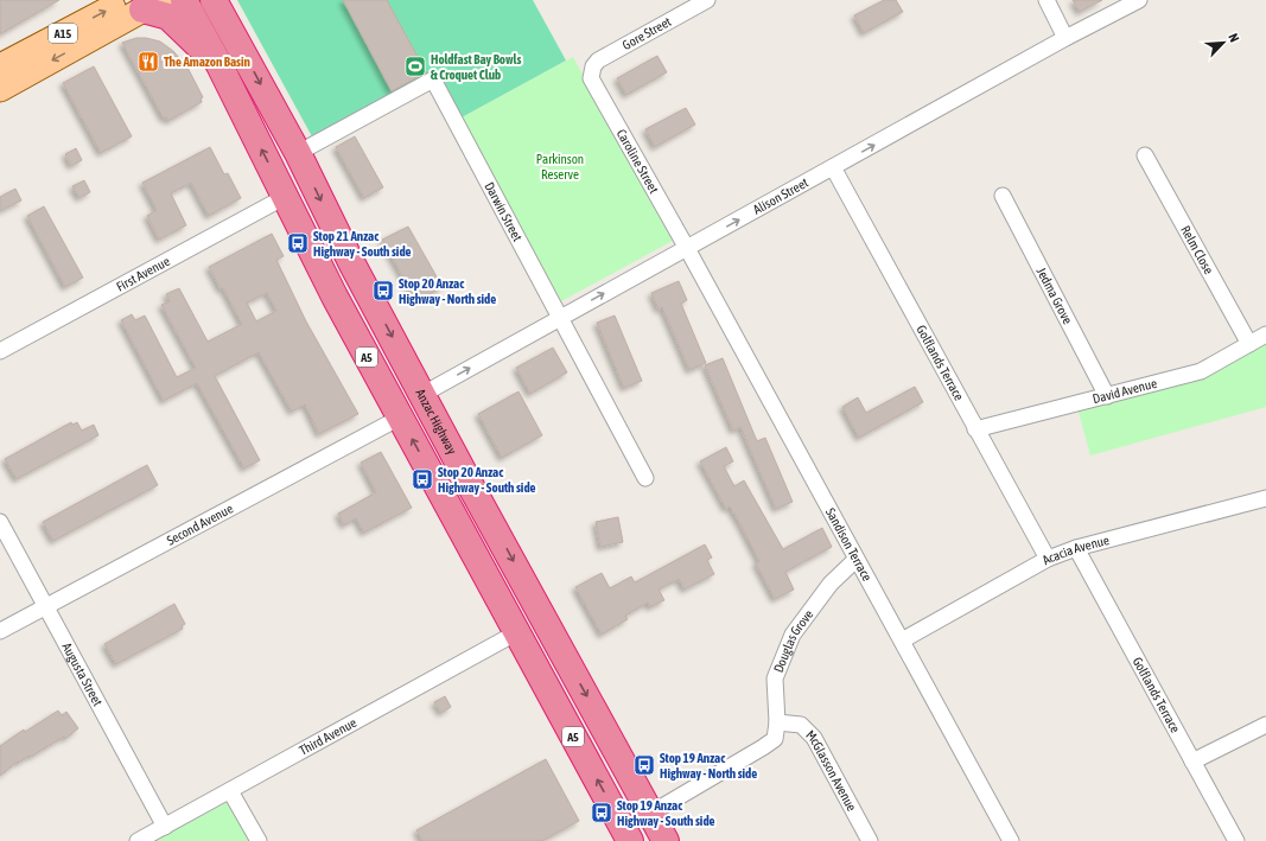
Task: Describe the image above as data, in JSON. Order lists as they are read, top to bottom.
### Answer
{
  "streets": {
    "highway": ["A5", "Anzac Highway"],
    "main road": ["A15"],
    "street": [
      "Gore Street",
      "Caroline Street",
      "Alison Street",
      "Darwin Street",
      "Relm Close",
      "First Avenue",
      "Jedma Grove",
      "Golflands Terrace",
      "David Avenue",
      "Second Avenue",
      "Sandison Terrace",
      "Acacia Avenue",
      "Douglas Grove",
      "Augusta Street",
      "Third Avenue",
      "McGlasson Avenue"
    ]
  },
  "crossings": [
    ["Gore Street", "Caroline Street"],
    ["Caroline Street", "Alison Street"],
    ["Caroline Street", "Sandison Terrace"],
    ["Alison Street", "Darwin Street"],
    ["Alison Street", "Golflands Terrace"],
    ["Alison Street", "Anzac Highway"],
    ["Alison Street", "Sandison Terrace"],
    ["Darwin Street", "Anzac Highway"],
    ["Relm Close", "David Avenue"],
    ["First Avenue", "A5"],
    ["Jedma Grove", "David Avenue"],
    ["A5", "Second Avenue"],
    ["A5", "Third Avenue"],
    ["Golflands Terrace", "David Avenue"],
    ["Golflands Terrace", "Acacia Avenue"],
    ["Anzac Highway", "Douglas Grove"],
    ["Second Avenue", "Augusta Street"],
    ["Sandison Terrace", "Acacia Avenue"],
    ["Sandison Terrace", "Douglas Grove"],
    ["Douglas Grove", "McGlasson Avenue"],
    ["Augusta Street", "Third Avenue"]
  ],
  "one_way": ["Alison Street"],
  "parks": ["Parkinson Reserve"],
  "places": {
    "restaurant": ["The Amazon Basin"],
    "sports": ["Holdfast Bay Bowls & Croquet Club"],
    "bus stop": [
      "Stop 21 Anzac Highway - South side",
      "Stop 20 Anzac Highway - North side",
      "Stop 20 Anzac Highway - South side",
      "Stop 19 Anzac Highway - North side",
      "Stop 19 Anzac Highway - South side"
    ]
  },
  "north": "top right"
}
